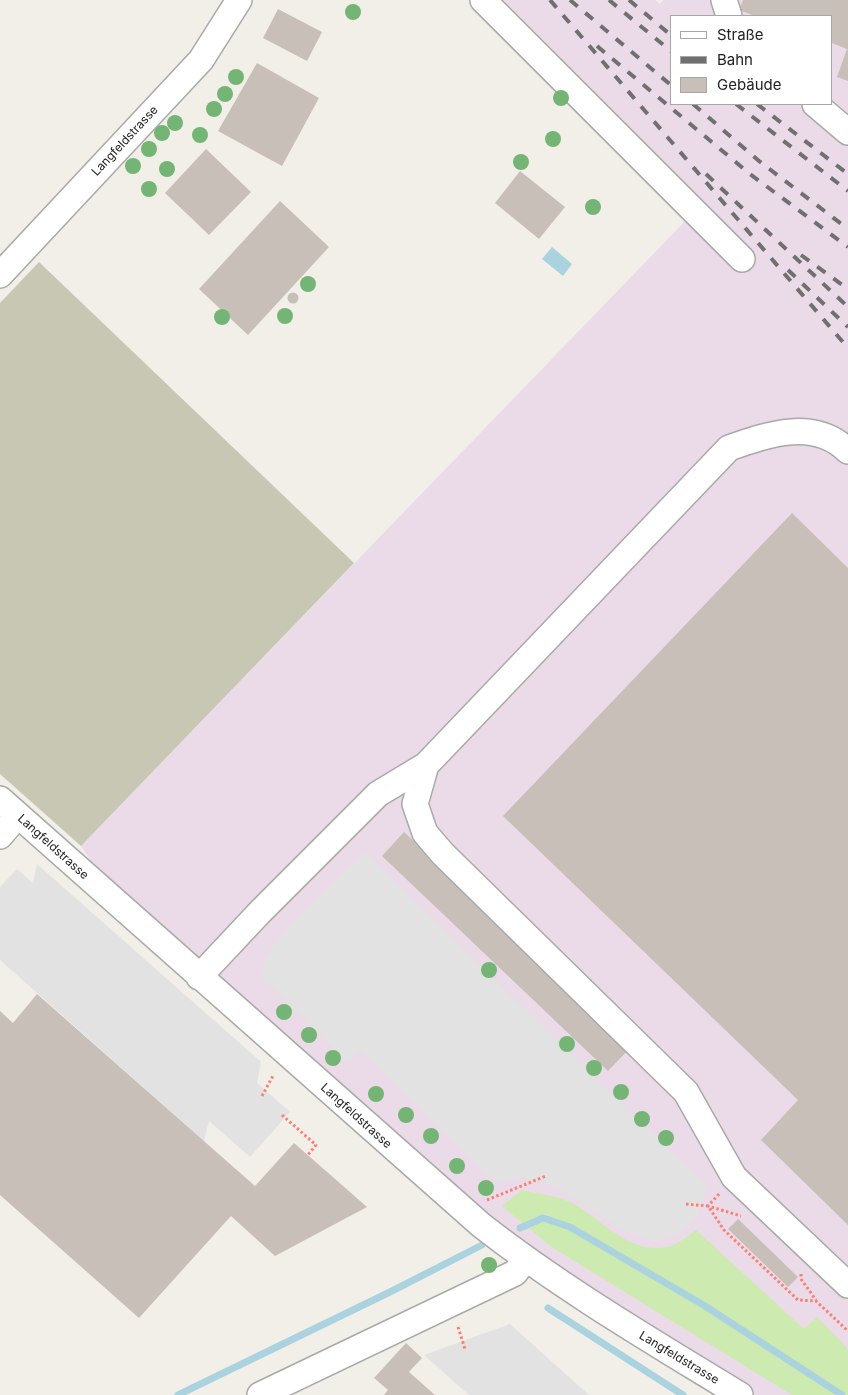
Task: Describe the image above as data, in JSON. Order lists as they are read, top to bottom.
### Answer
{
  "streets": {
    "street": ["Langfeldstrasse"]
  },
  "legend": ["Straße", "Bahn", "Gebäude"]
}
